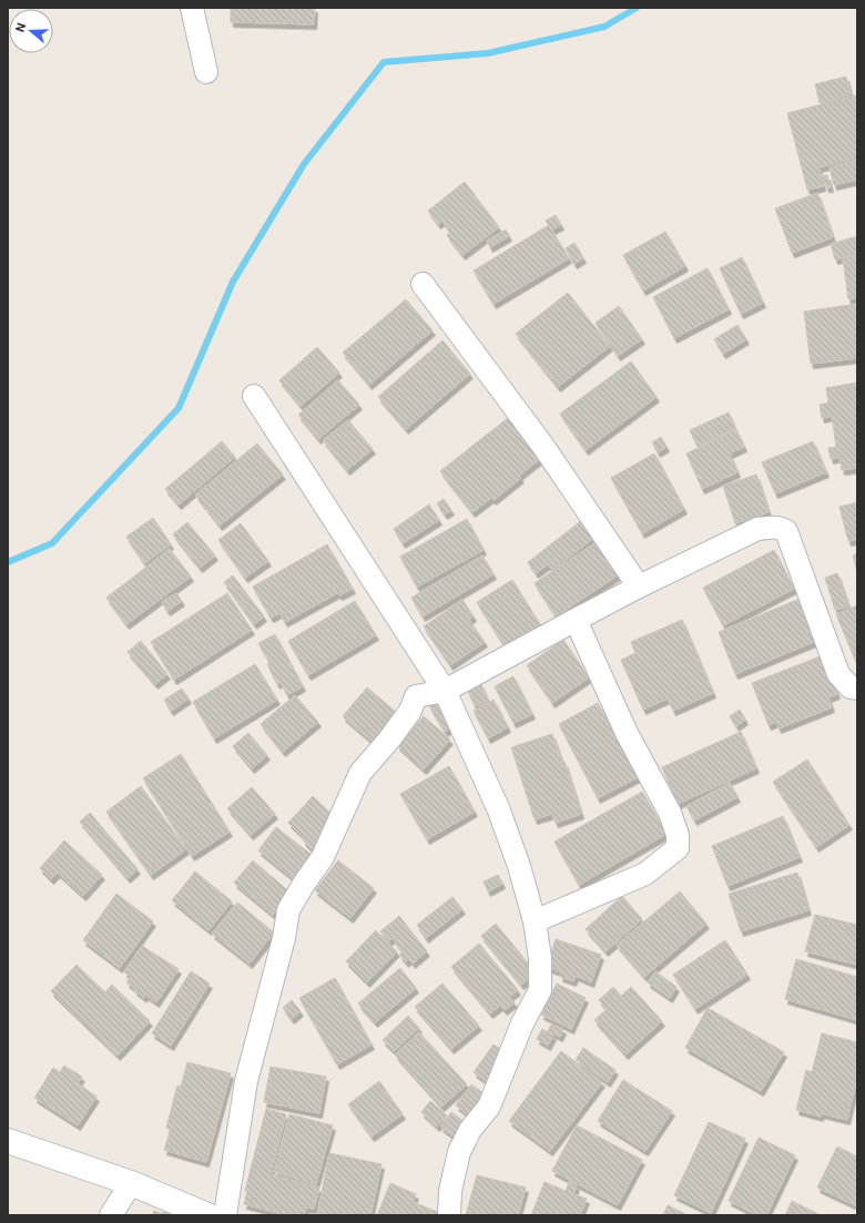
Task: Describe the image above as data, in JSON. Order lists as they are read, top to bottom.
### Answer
{
  "north": "left"
}
